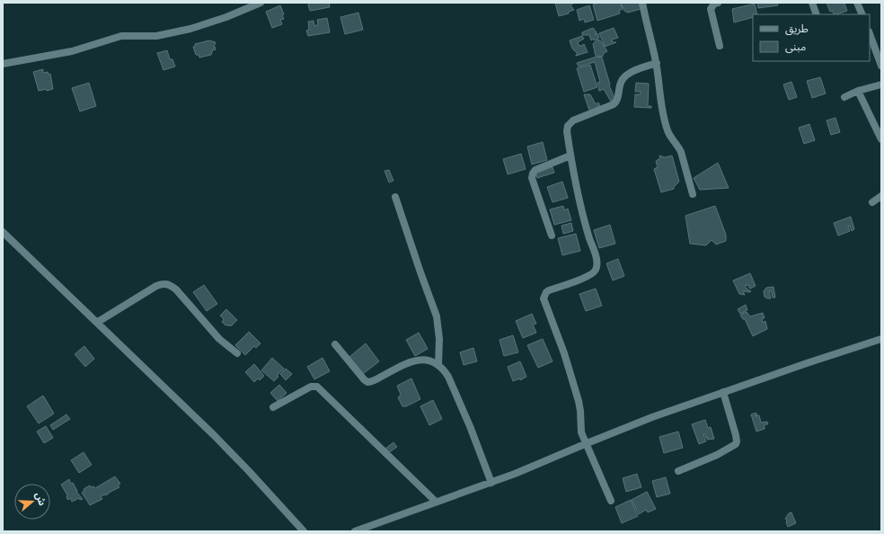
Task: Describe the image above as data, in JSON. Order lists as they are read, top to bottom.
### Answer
{
  "legend": ["طريق", "مبنى"],
  "north": "right"
}
